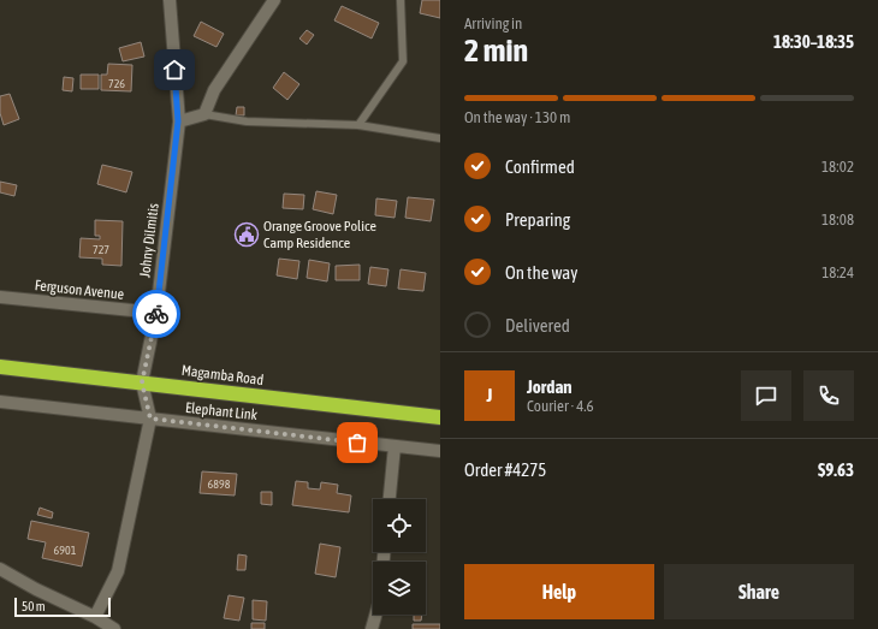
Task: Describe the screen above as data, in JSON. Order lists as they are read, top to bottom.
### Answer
{
  "streets": {
    "highway": ["Magamba Road"],
    "street": ["Johny Dilmitis", "Ferguson Avenue", "Elephant Link"]
  },
  "crossings": [
    ["Johny Dilmitis", "Ferguson Avenue"],
    ["Johny Dilmitis", "Magamba Road"],
    ["Johny Dilmitis", "Elephant Link"]
  ],
  "places": {
    "public building": ["Orange Groove Police Camp Residence"]
  },
  "house_numbers": [
    "726",
    "727",
    "6898",
    "6901"
  ],
  "scale_bar": "50 m",
  "page": {
    "heading": ["2 min", "Arriving in", "18:30–18:35"],
    "panel": [
      "Jordan",
      "Courier · 4.6",
      "Order #4275",
      "$9.63"
    ],
    "bar": "On the way · 130 m",
    "list": [
      ["Confirmed", "18:02"],
      ["Preparing", "18:08"],
      ["On the way", "18:24"],
      "Delivered"
    ],
    "round": "J",
    "buttons": ["Help", "Share"],
    "scale": "50 m"
  }
}
